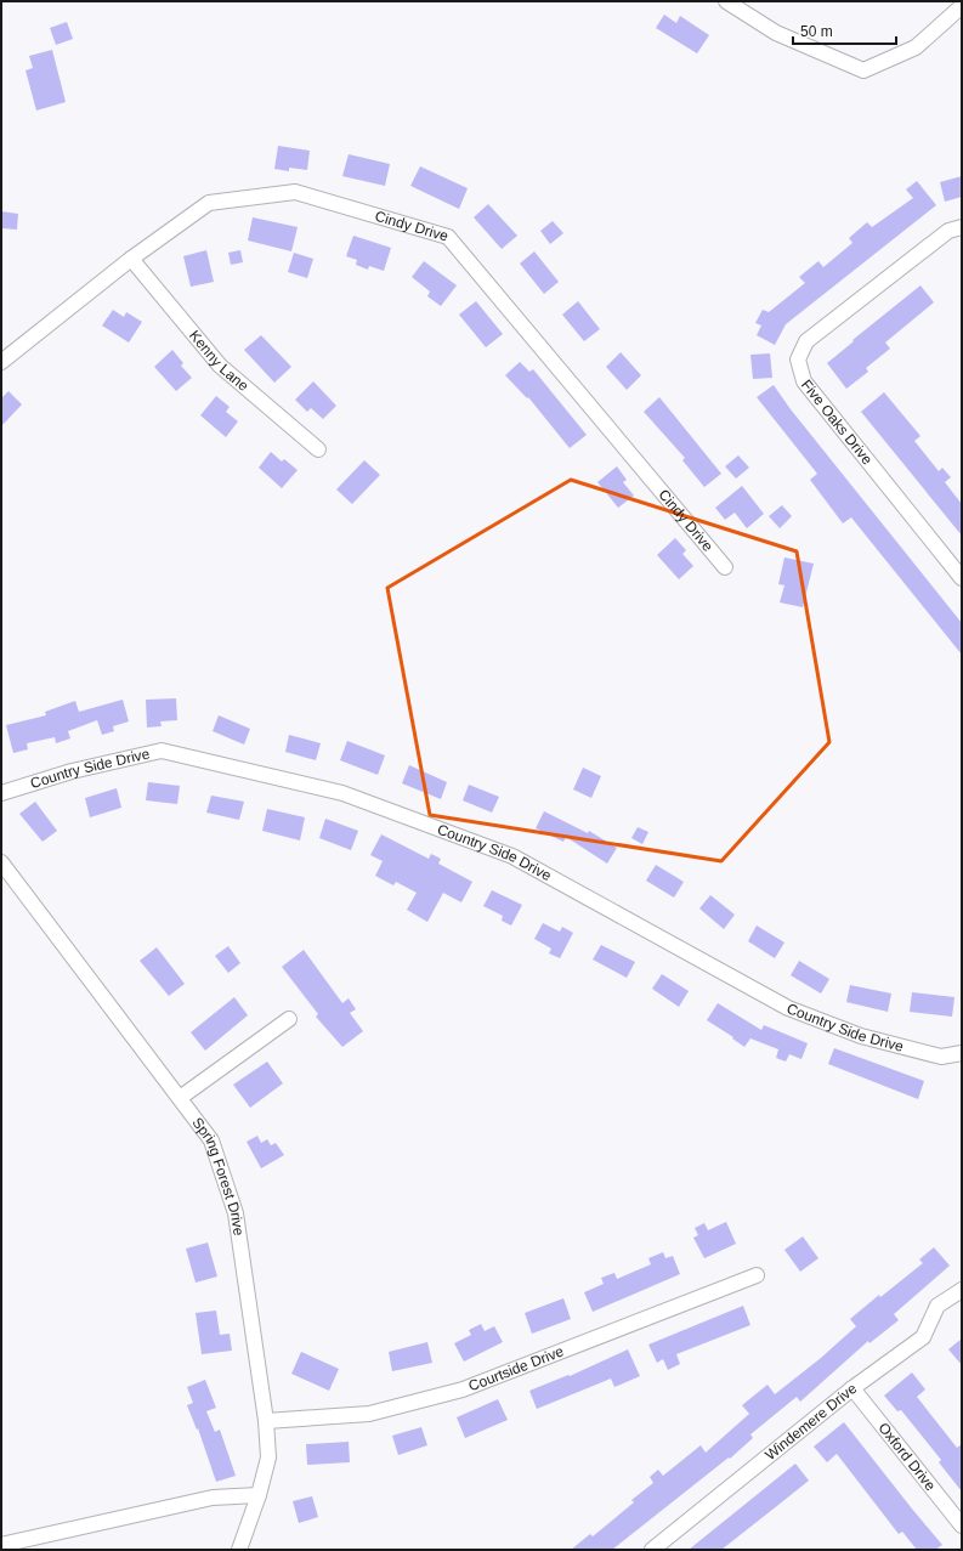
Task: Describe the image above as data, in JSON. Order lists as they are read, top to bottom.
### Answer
{
  "streets": {
    "street": [
      "Cindy Drive",
      "Kenny Lane",
      "Five Oaks Drive",
      "Country Side Drive",
      "Spring Forest Drive",
      "Courtside Drive",
      "Windemere Drive",
      "Oxford Drive"
    ]
  },
  "crossings": [
    ["Cindy Drive", "Kenny Lane"],
    ["Spring Forest Drive", "Courtside Drive"],
    ["Windemere Drive", "Oxford Drive"]
  ],
  "scale_bar": "50 m"
}
